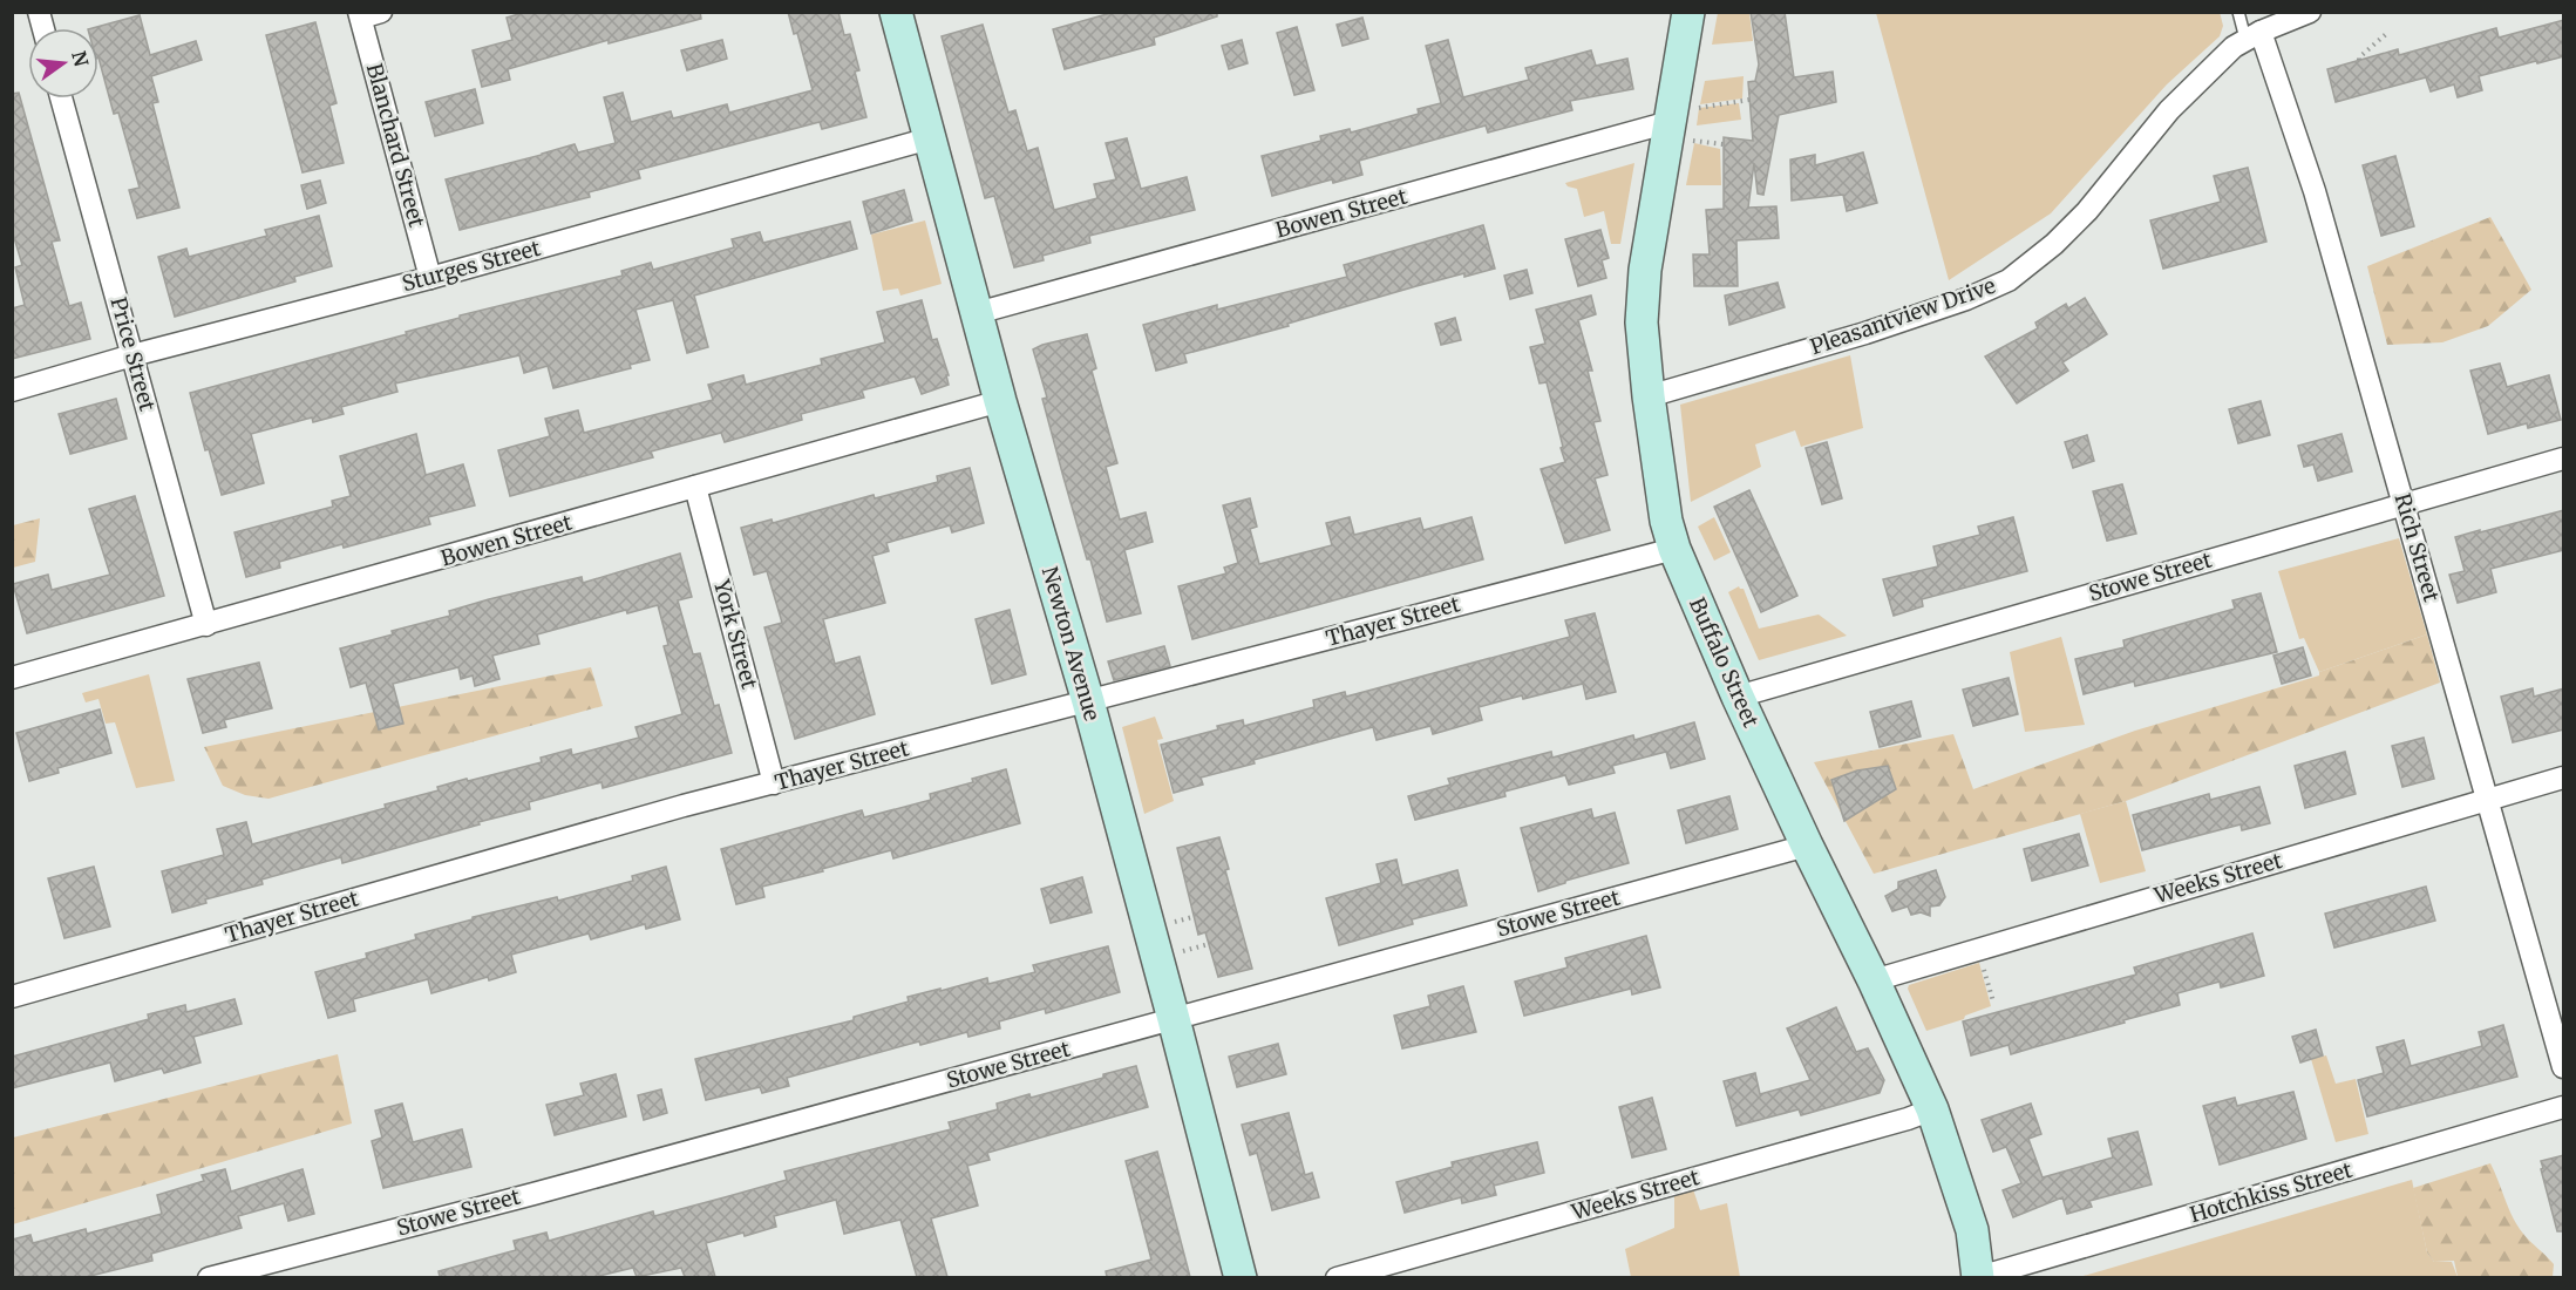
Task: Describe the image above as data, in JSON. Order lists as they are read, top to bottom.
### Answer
{
  "streets": {
    "street": [
      "Blanchard Street",
      "Bowen Street",
      "Sturges Street",
      "Pleasantview Drive",
      "Price Street",
      "Rich Street",
      "Stowe Street",
      "Thayer Street",
      "York Street",
      "Newton Avenue",
      "Buffalo Street",
      "Weeks Street",
      "Hotchkiss Street"
    ]
  },
  "crossings": [
    ["Blanchard Street", "Sturges Street"],
    ["Bowen Street", "Price Street"],
    ["Bowen Street", "York Street"],
    ["Bowen Street", "Newton Avenue"],
    ["Bowen Street", "Buffalo Street"],
    ["Sturges Street", "Price Street"],
    ["Sturges Street", "Newton Avenue"],
    ["Pleasantview Drive", "Rich Street"],
    ["Pleasantview Drive", "Buffalo Street"],
    ["Rich Street", "Stowe Street"],
    ["Rich Street", "Weeks Street"],
    ["Stowe Street", "Newton Avenue"],
    ["Stowe Street", "Buffalo Street"],
    ["Thayer Street", "York Street"],
    ["Thayer Street", "Newton Avenue"],
    ["Thayer Street", "Buffalo Street"],
    ["Buffalo Street", "Weeks Street"],
    ["Buffalo Street", "Hotchkiss Street"]
  ],
  "north": "right"
}
